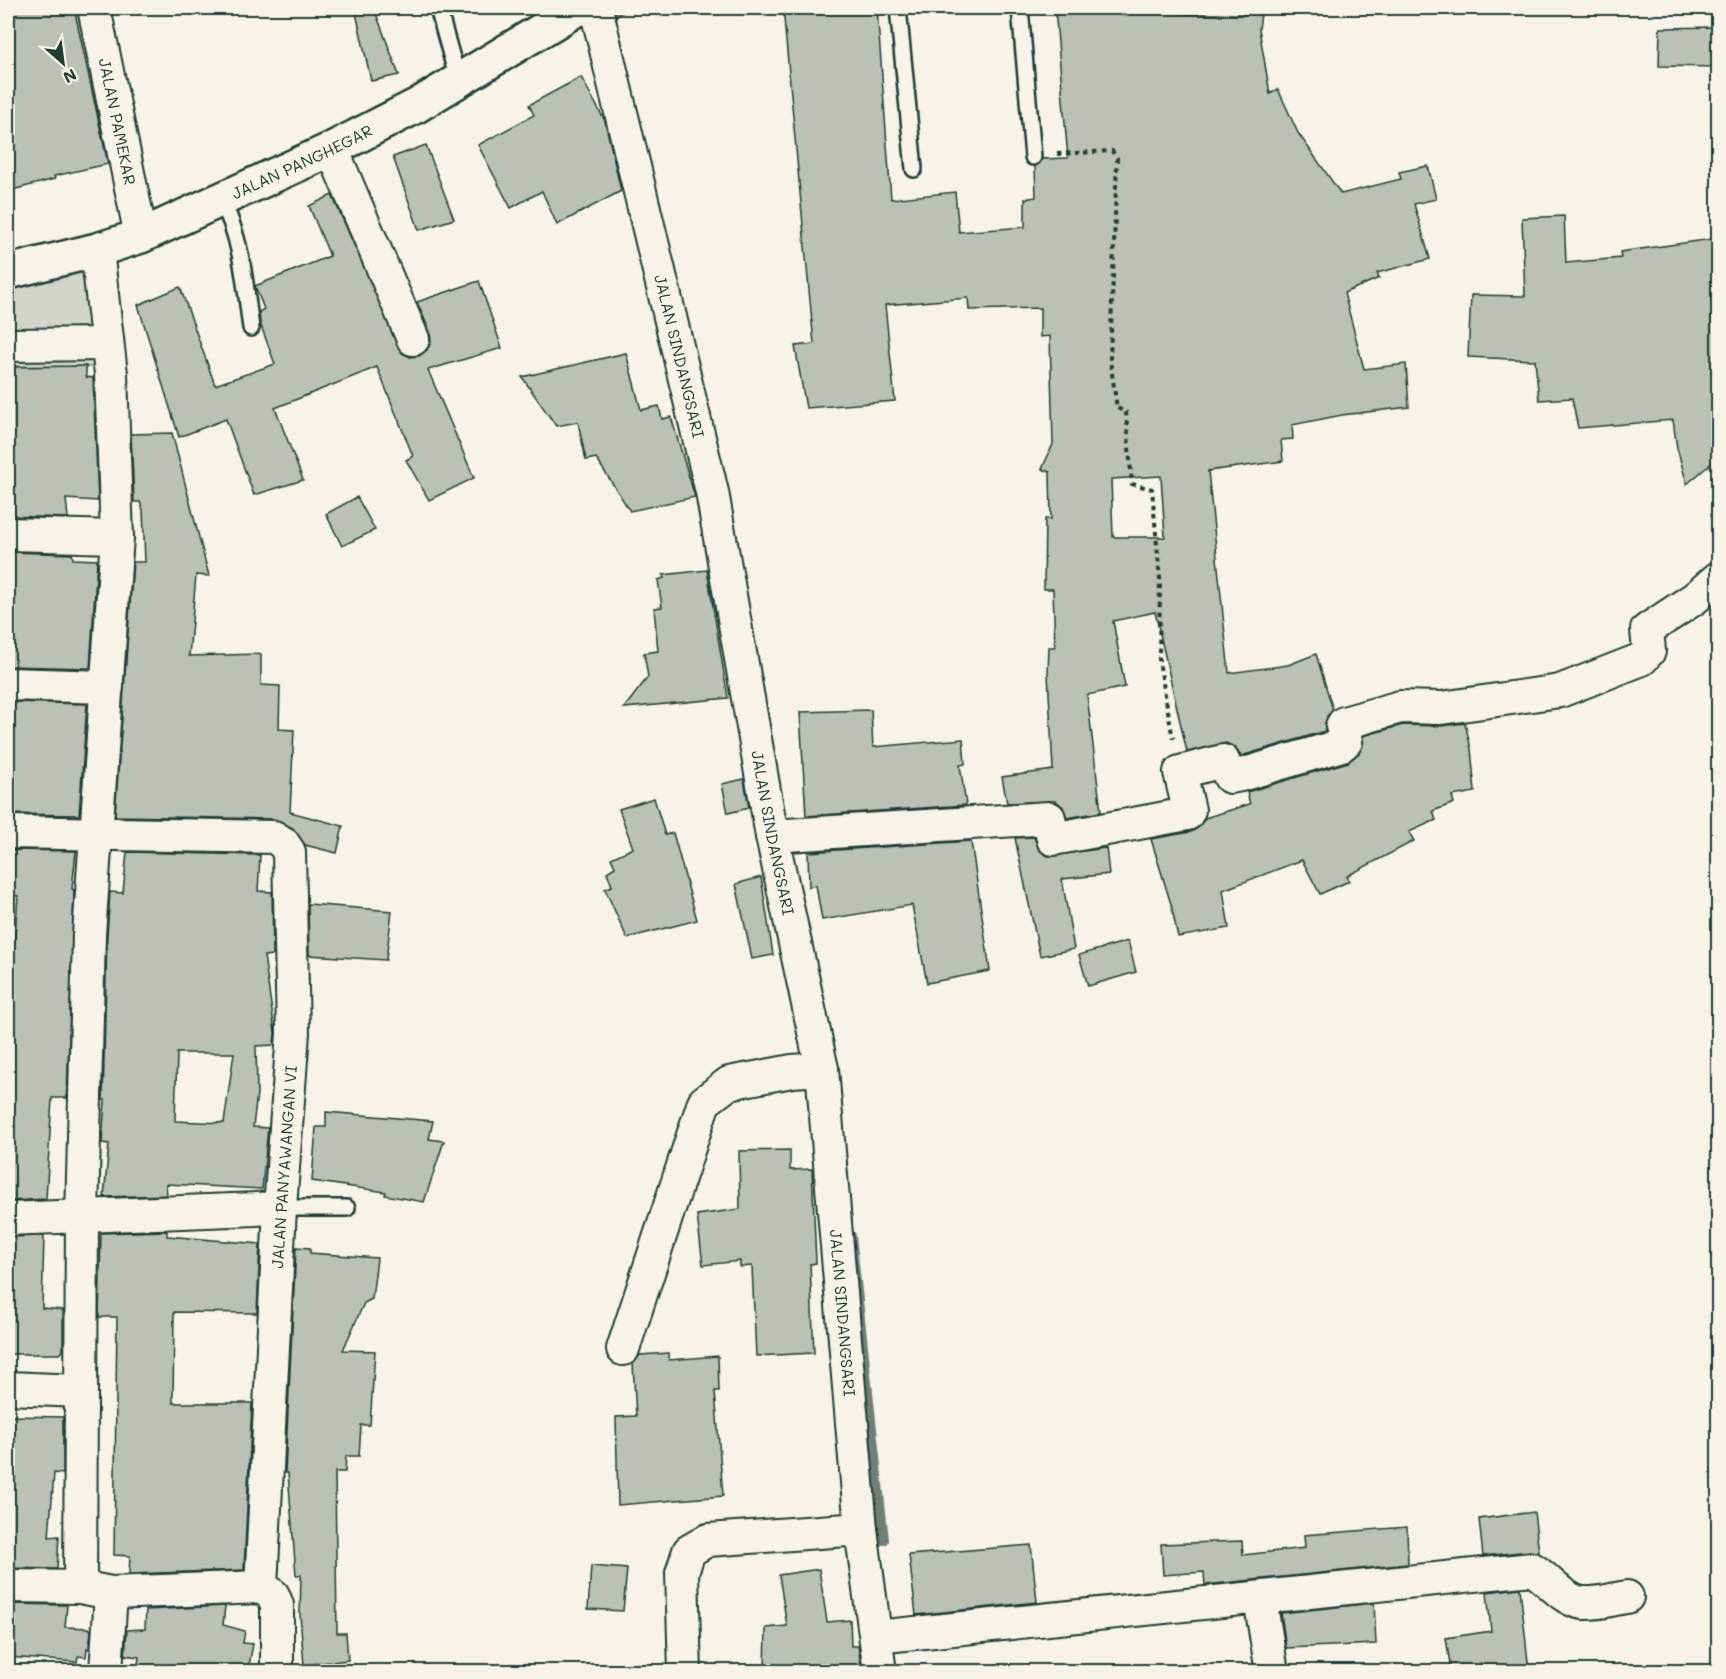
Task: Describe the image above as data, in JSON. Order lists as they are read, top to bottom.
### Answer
{
  "streets": {
    "street": [
      "JALAN PAMEKAR",
      "JALAN PANGHEGAR",
      "JALAN SINDANGSARI",
      "JALAN PANYAWANGAN VI"
    ]
  },
  "crossings": [
    ["JALAN PAMEKAR", "JALAN PANGHEGAR"]
  ],
  "north": "bottom right"
}
